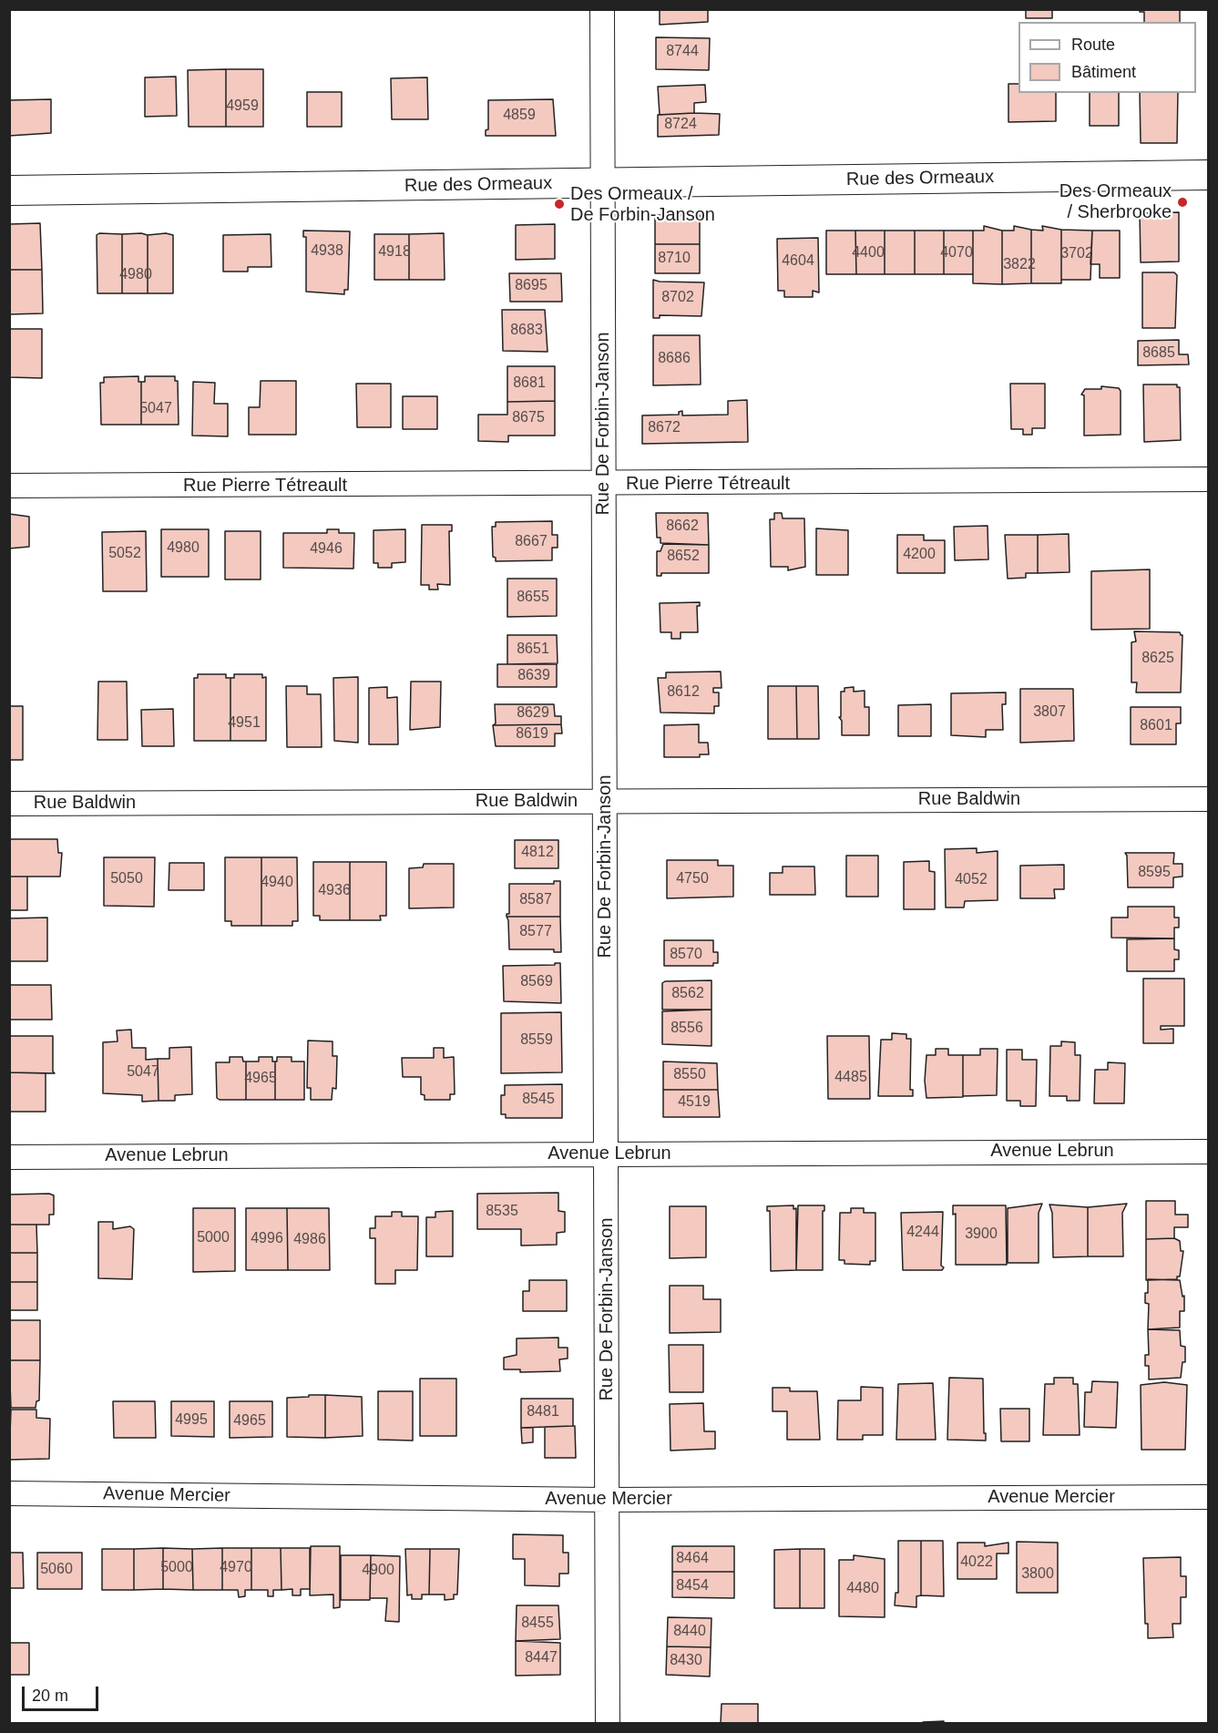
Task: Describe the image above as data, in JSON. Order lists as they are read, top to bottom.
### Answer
{
  "streets": {
    "street": [
      "Rue des Ormeaux",
      "Rue De Forbin-Janson",
      "Rue Pierre Tétreault",
      "Rue Baldwin",
      "Avenue Lebrun",
      "Avenue Mercier"
    ]
  },
  "crossings": [
    ["Rue des Ormeaux", "Rue De Forbin-Janson"],
    ["Rue De Forbin-Janson", "Rue Pierre Tétreault"],
    ["Rue De Forbin-Janson", "Rue Baldwin"],
    ["Rue De Forbin-Janson", "Avenue Lebrun"],
    ["Rue De Forbin-Janson", "Avenue Mercier"]
  ],
  "places": ["Des Ormeaux / Sherbrooke", "Des Ormeaux / De Forbin-Janson"],
  "house_numbers": [
    "8744",
    "4959",
    "4859",
    "8724",
    "4938",
    "4918",
    "4400",
    "4070",
    "3702",
    "8710",
    "4604",
    "3822",
    "4980",
    "8695",
    "8702",
    "8683",
    "8685",
    "8686",
    "8681",
    "5047",
    "8675",
    "8672",
    "8662",
    "8667",
    "4980",
    "4946",
    "5052",
    "4200",
    "8652",
    "8655",
    "8651",
    "8625",
    "8639",
    "8612",
    "3807",
    "8629",
    "4951",
    "8601",
    "8619",
    "4812",
    "8595",
    "5050",
    "4750",
    "4052",
    "4940",
    "4936",
    "8587",
    "8577",
    "8570",
    "8569",
    "8562",
    "8556",
    "8559",
    "5047",
    "8550",
    "4485",
    "4965",
    "8545",
    "4519",
    "8535",
    "4244",
    "3900",
    "5000",
    "4996",
    "4986",
    "8481",
    "4995",
    "4965",
    "8464",
    "4022",
    "5000",
    "4970",
    "5060",
    "4900",
    "3800",
    "8454",
    "4480",
    "8455",
    "8440",
    "8447",
    "8430"
  ],
  "legend": ["Route", "Bâtiment"],
  "scale_bar": "20 m"
}
